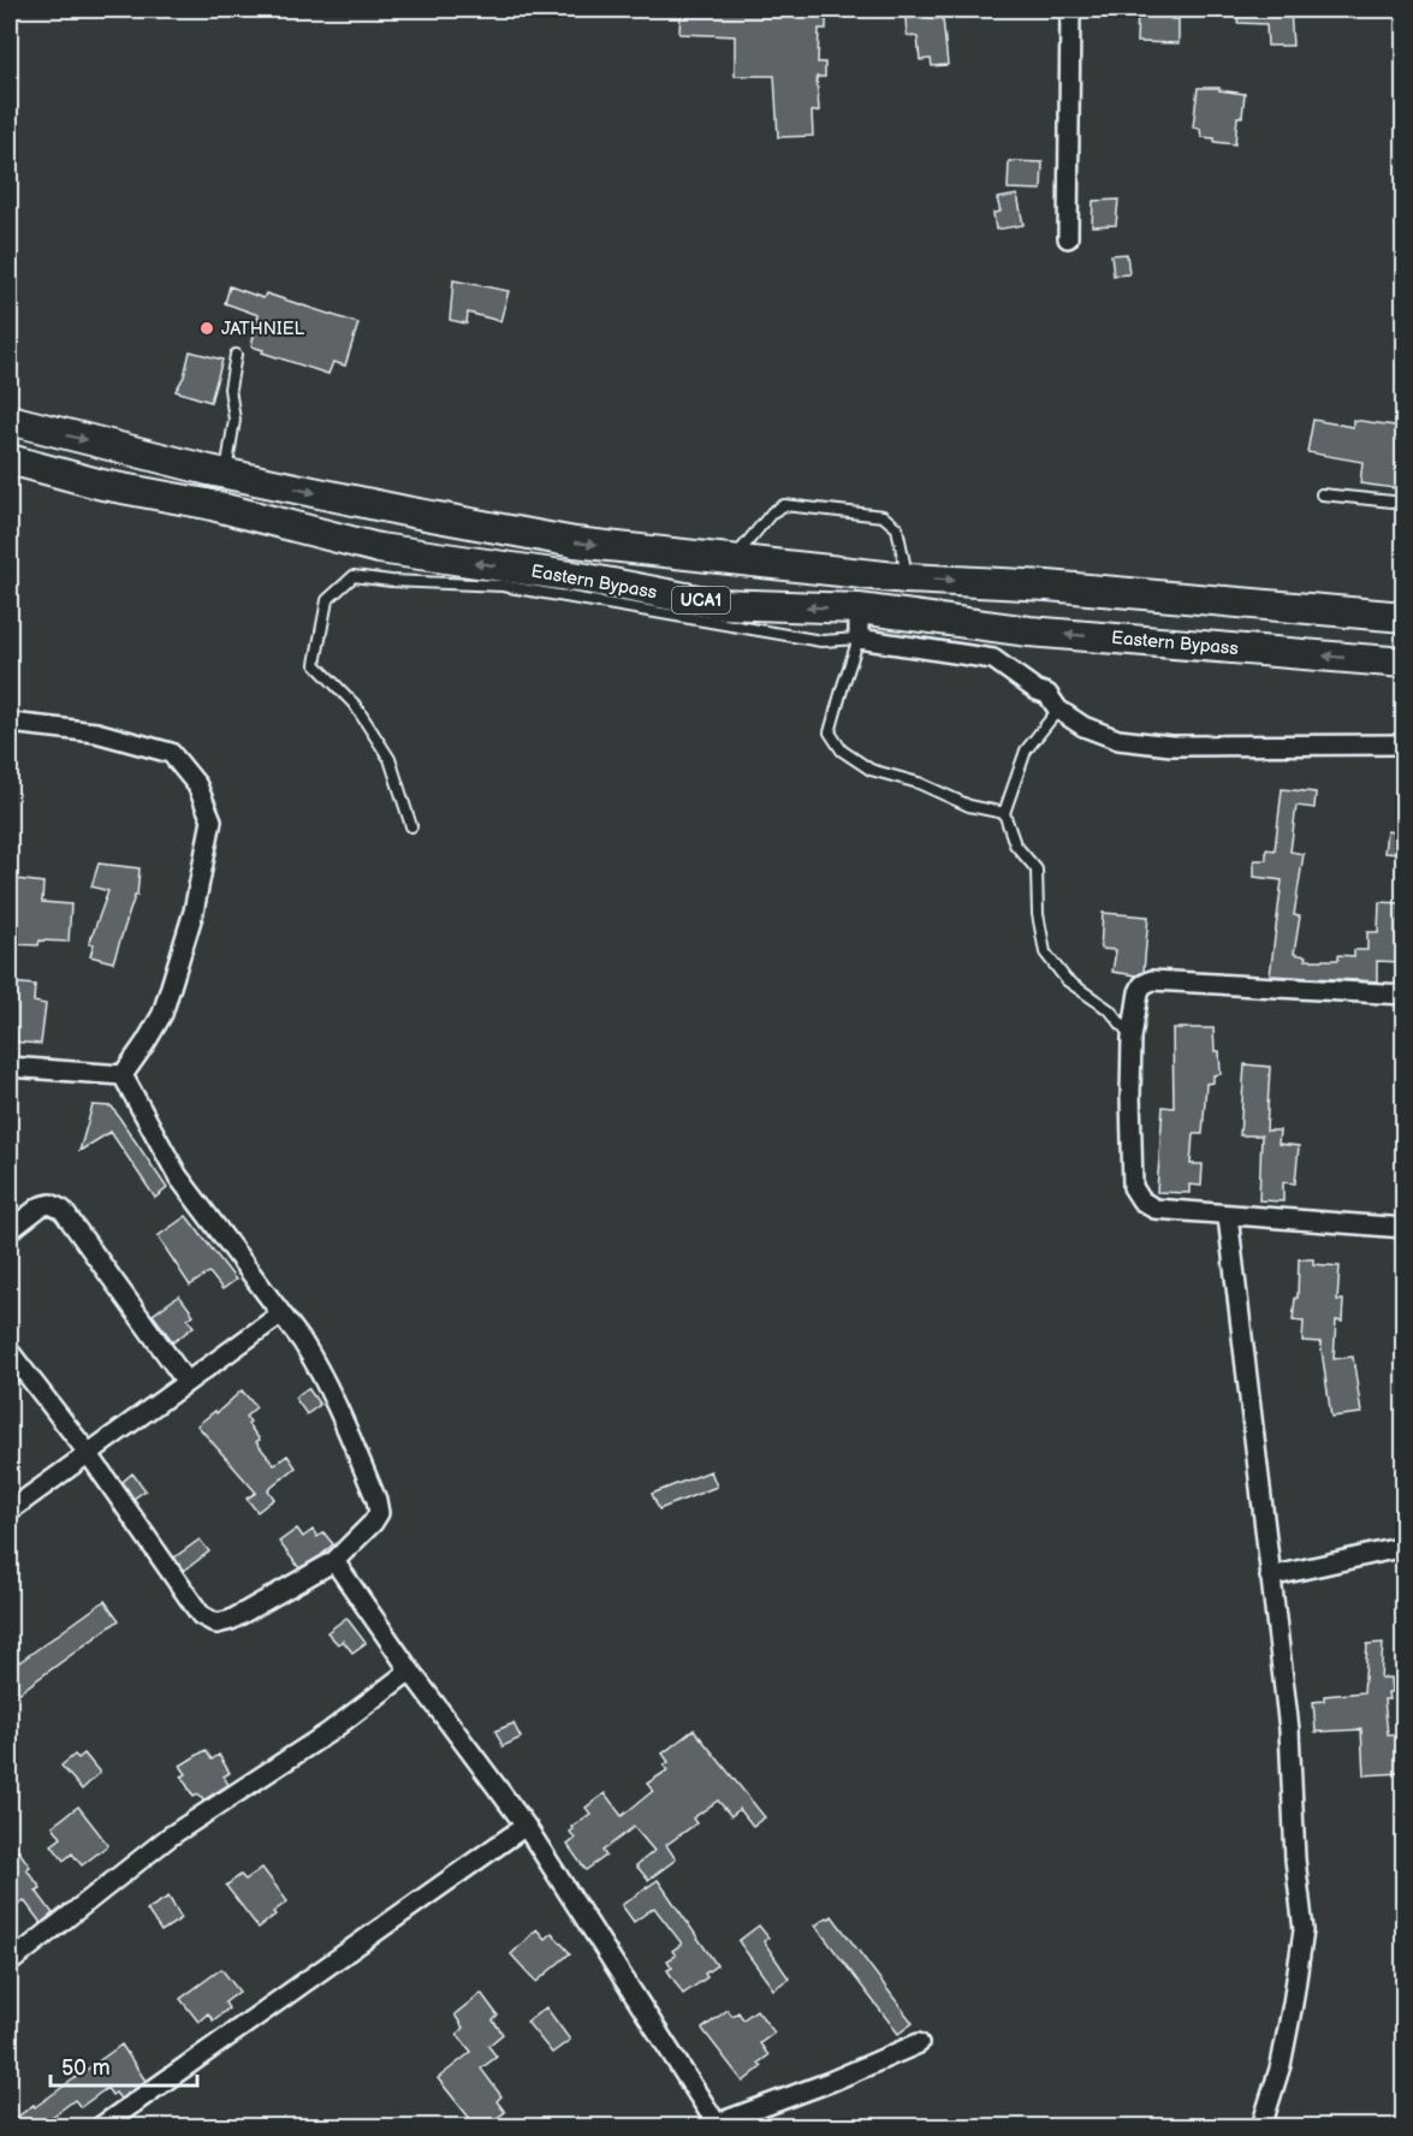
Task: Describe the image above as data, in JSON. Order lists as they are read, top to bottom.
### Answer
{
  "streets": {
    "main road": ["Eastern Bypass", "UCA1"]
  },
  "places": ["JATHNIEL"],
  "scale_bar": "50 m"
}
